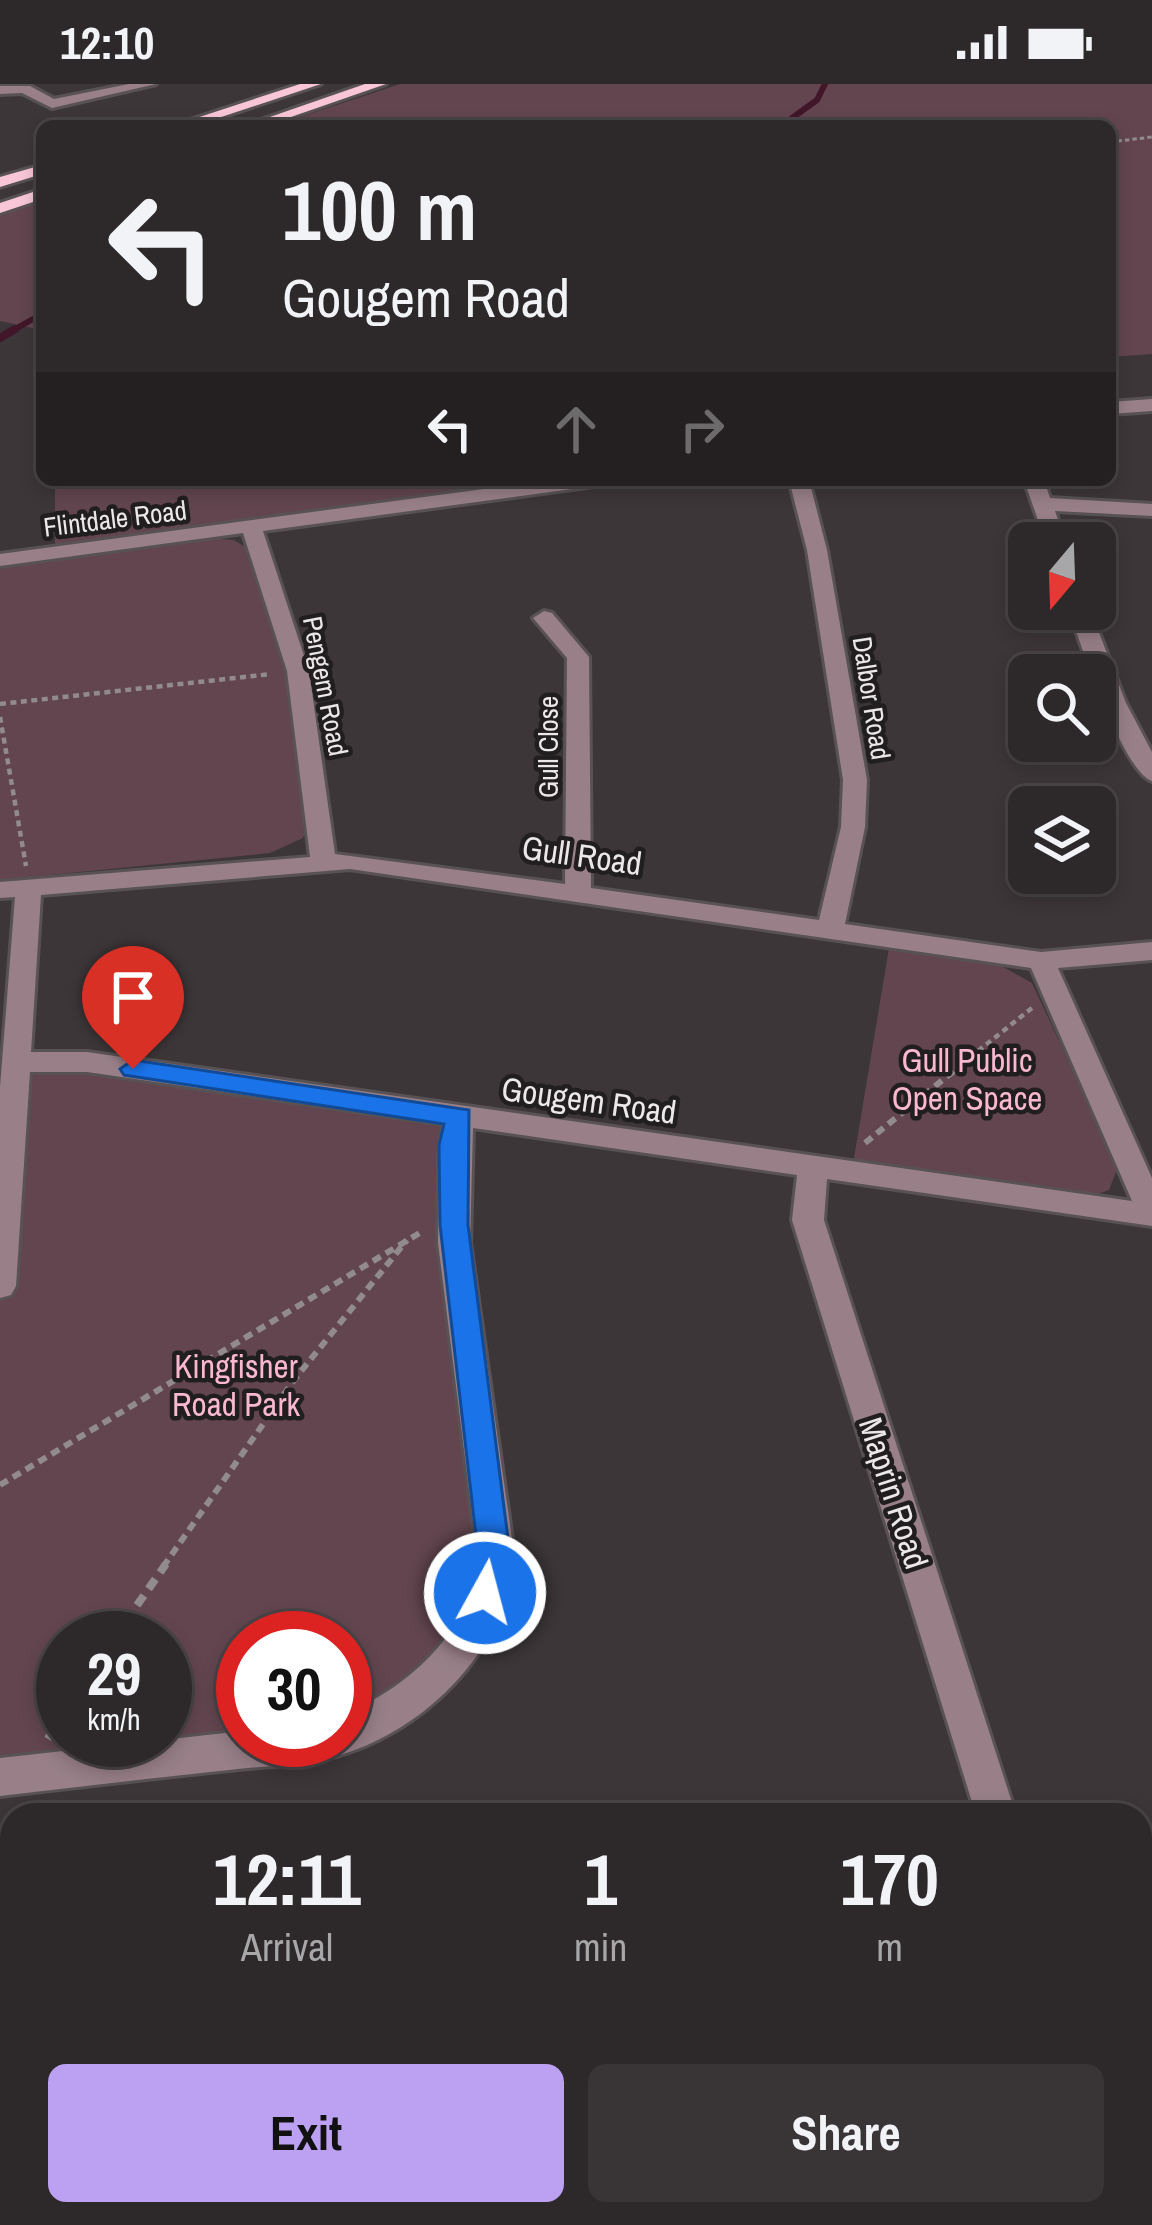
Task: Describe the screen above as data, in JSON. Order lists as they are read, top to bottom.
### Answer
{
  "streets": {
    "street": [
      "Flintdale Road",
      "Pengem Road",
      "Dalbor Road",
      "Gull Close",
      "Gull Road",
      "Gougem Road",
      "Maprin Road"
    ]
  },
  "crossings": [
    ["Flintdale Road", "Pengem Road"],
    ["Pengem Road", "Gull Road"],
    ["Dalbor Road", "Gull Road"],
    ["Gull Close", "Gull Road"],
    ["Gougem Road", "Maprin Road"]
  ],
  "parks": ["Gull Public Open Space", "Kingfisher Road Park"],
  "north": "bottom",
  "page": {
    "status": "12:10",
    "turn": ["100 m", "Gougem Road"],
    "speed": "29 km/h",
    "limit": "30",
    "eta": [
      "12:11",
      "Arrival",
      "1",
      "min",
      "170",
      "m"
    ],
    "buttons": ["Exit", "Share"]
  }
}
